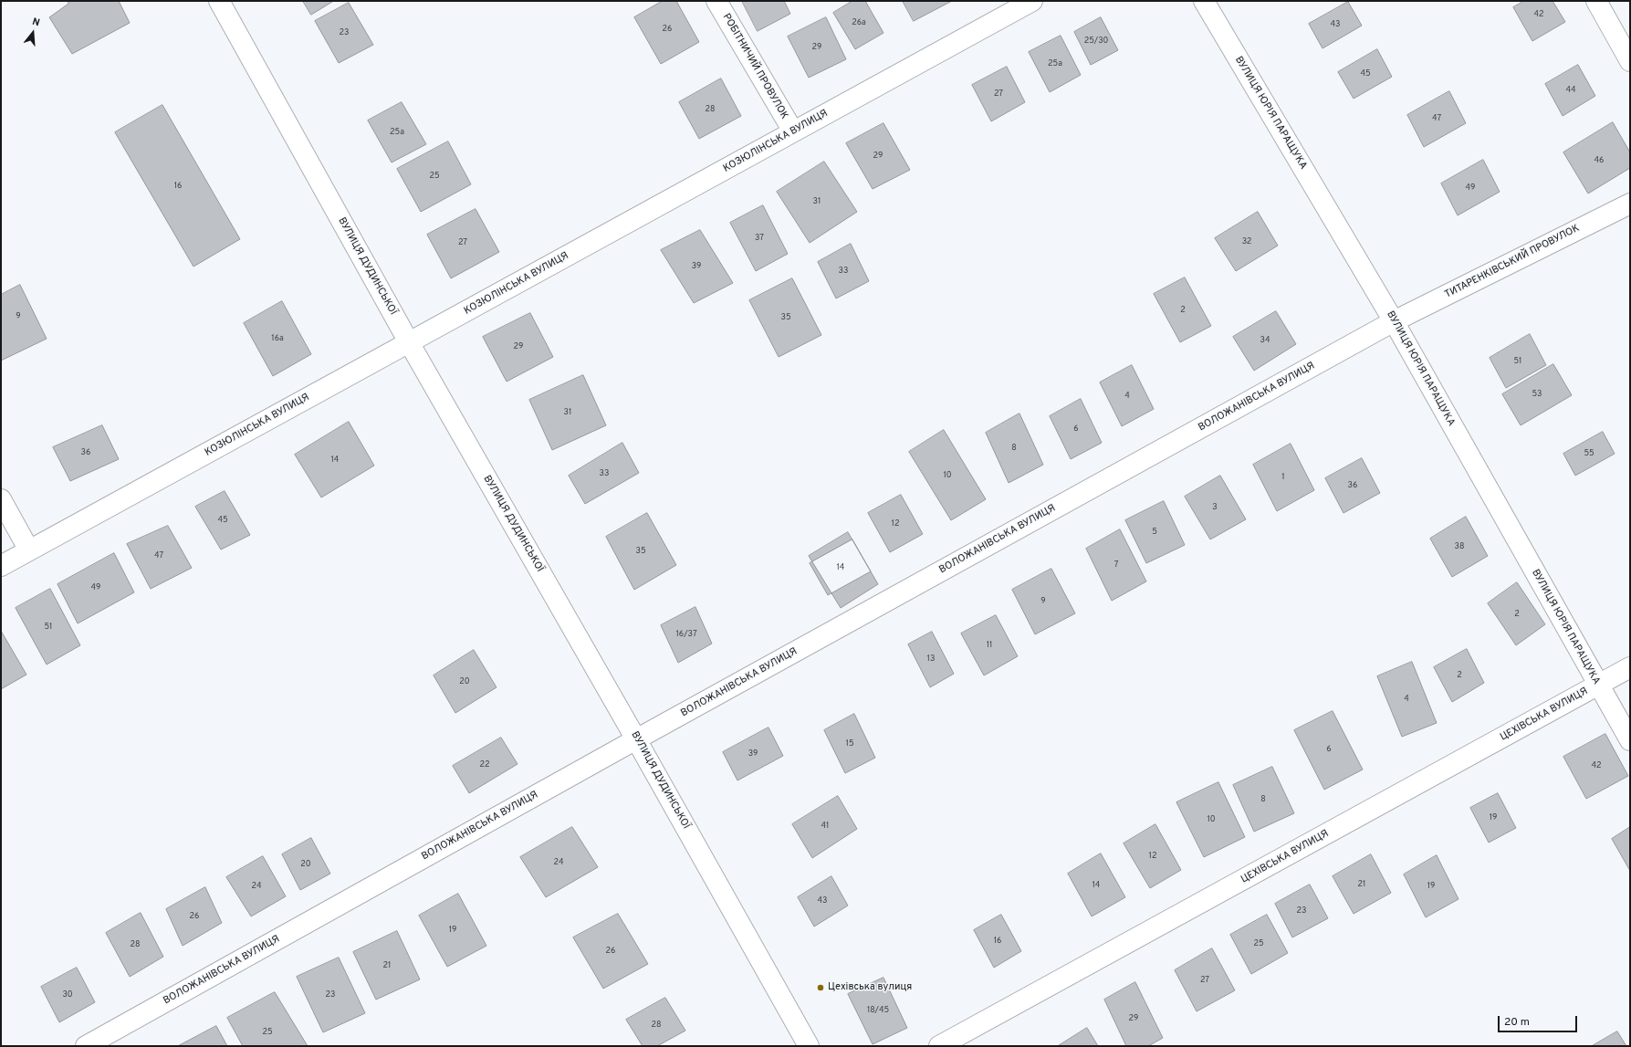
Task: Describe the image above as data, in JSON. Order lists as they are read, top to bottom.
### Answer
{
  "streets": {
    "street": [
      "РОБІТНИЧИЙ ПРОВУЛОК",
      "ВУЛИЦЯ ЮРІЯ ПАРАЩУКА",
      "КОЗЮЛІНСЬКА ВУЛИЦЯ",
      "ТИТАРЕНКІВСЬКИЙ ПРОВУЛОК",
      "ВУЛИЦЯ ДУДИНСЬКОЇ",
      "ВОЛОЖАНІВСЬКА ВУЛИЦЯ",
      "ЦЕХІВСЬКА ВУЛИЦЯ"
    ]
  },
  "crossings": [
    ["РОБІТНИЧИЙ ПРОВУЛОК", "КОЗЮЛІНСЬКА ВУЛИЦЯ"],
    ["ВУЛИЦЯ ЮРІЯ ПАРАЩУКА", "ТИТАРЕНКІВСЬКИЙ ПРОВУЛОК"],
    ["ВУЛИЦЯ ЮРІЯ ПАРАЩУКА", "ВОЛОЖАНІВСЬКА ВУЛИЦЯ"],
    ["ВУЛИЦЯ ЮРІЯ ПАРАЩУКА", "ЦЕХІВСЬКА ВУЛИЦЯ"],
    ["КОЗЮЛІНСЬКА ВУЛИЦЯ", "ВУЛИЦЯ ДУДИНСЬКОЇ"],
    ["ТИТАРЕНКІВСЬКИЙ ПРОВУЛОК", "ВОЛОЖАНІВСЬКА ВУЛИЦЯ"],
    ["ВУЛИЦЯ ДУДИНСЬКОЇ", "ВОЛОЖАНІВСЬКА ВУЛИЦЯ"]
  ],
  "places": ["Цехівська вулиця"],
  "house_numbers": [
    "42",
    "26а",
    "43",
    "26",
    "23",
    "25/30",
    "29",
    "25а",
    "45",
    "44",
    "27",
    "28",
    "47",
    "25а",
    "29",
    "46",
    "25",
    "16",
    "49",
    "31",
    "37",
    "32",
    "27",
    "39",
    "33",
    "2",
    "9",
    "35",
    "16а",
    "34",
    "29",
    "51",
    "53",
    "4",
    "31",
    "6",
    "8",
    "36",
    "55",
    "14",
    "33",
    "10",
    "1",
    "36",
    "3",
    "45",
    "12",
    "5",
    "38",
    "35",
    "47",
    "7",
    "14",
    "49",
    "9",
    "2",
    "51",
    "16/37",
    "11",
    "13",
    "2",
    "20",
    "4",
    "15",
    "6",
    "39",
    "22",
    "42",
    "8",
    "19",
    "10",
    "41",
    "12",
    "24",
    "20",
    "21",
    "14",
    "24",
    "19",
    "43",
    "23",
    "26",
    "19",
    "16",
    "25",
    "28",
    "26",
    "21",
    "27",
    "30",
    "23",
    "18/45",
    "29",
    "28",
    "25"
  ],
  "scale_bar": "20 m",
  "north": "top"
}
